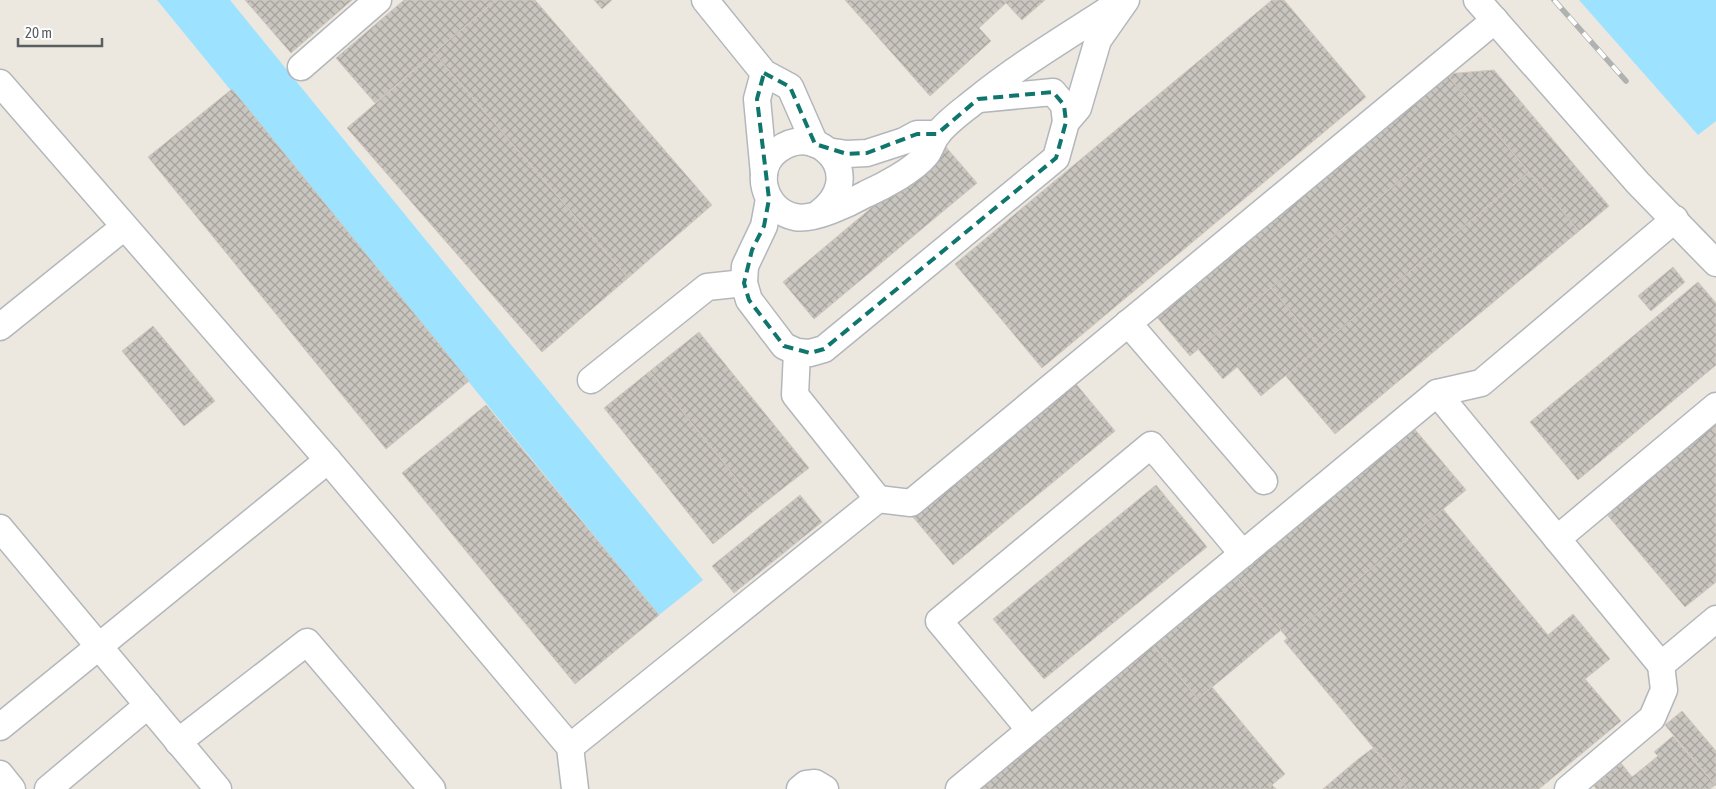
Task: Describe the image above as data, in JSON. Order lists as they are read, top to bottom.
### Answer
{
  "scale_bar": "20 m"
}
